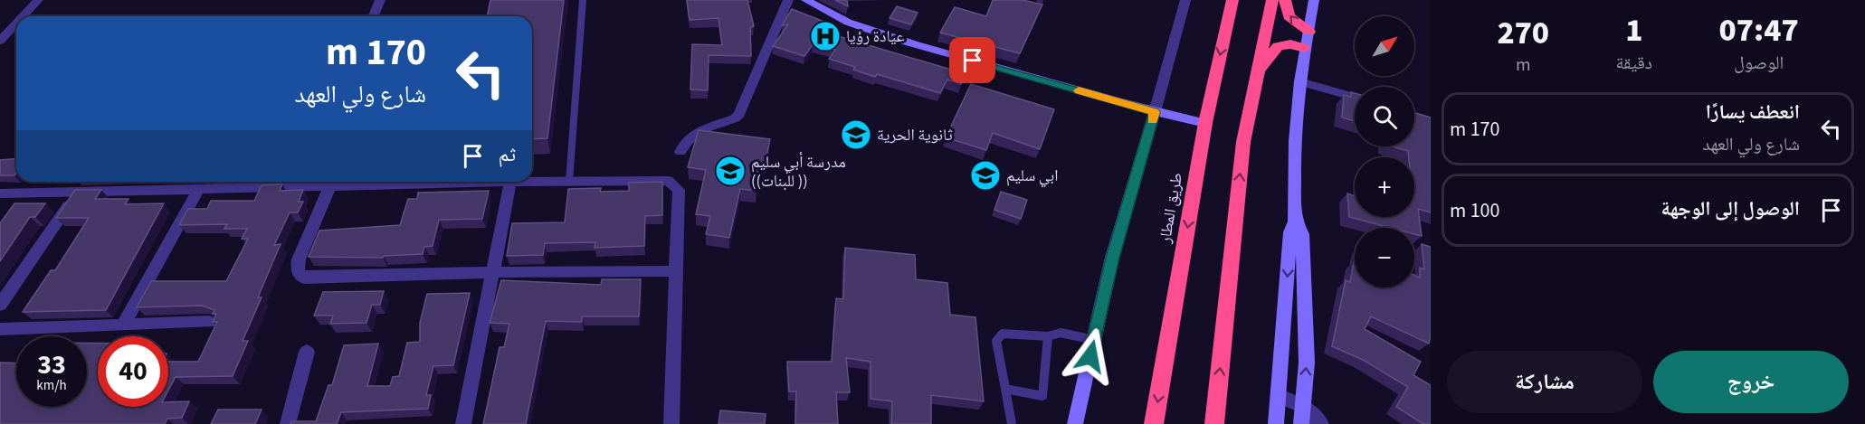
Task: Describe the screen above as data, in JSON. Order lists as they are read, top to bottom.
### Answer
{
  "streets": {
    "highway": ["طريق المطار"]
  },
  "places": {
    "hospital": ["عيادة رؤيا"],
    "school or university": ["ثانوية الحرية", "مدرسة أبي سليم ((للبنات ))", "ابي سليم"]
  },
  "north": "top right",
  "page": {
    "eta": [
      "07:47",
      "الوصول",
      "1",
      "دقيقة",
      "270",
      "m"
    ],
    "map_buttons": ["+", "−"],
    "turn": ["170 m", "شارع ولي العهد"],
    "list": [
      {
        "name": "انعطف يسارًا",
        "note": "شارع ولي العهد",
        "value": "170 m"
      },
      {
        "name": "الوصول إلى الوجهة",
        "value": "100 m"
      }
    ],
    "then": "ثم",
    "speed": "33 km/h",
    "limit": "40",
    "buttons": ["خروج", "مشاركة"]
  }
}
